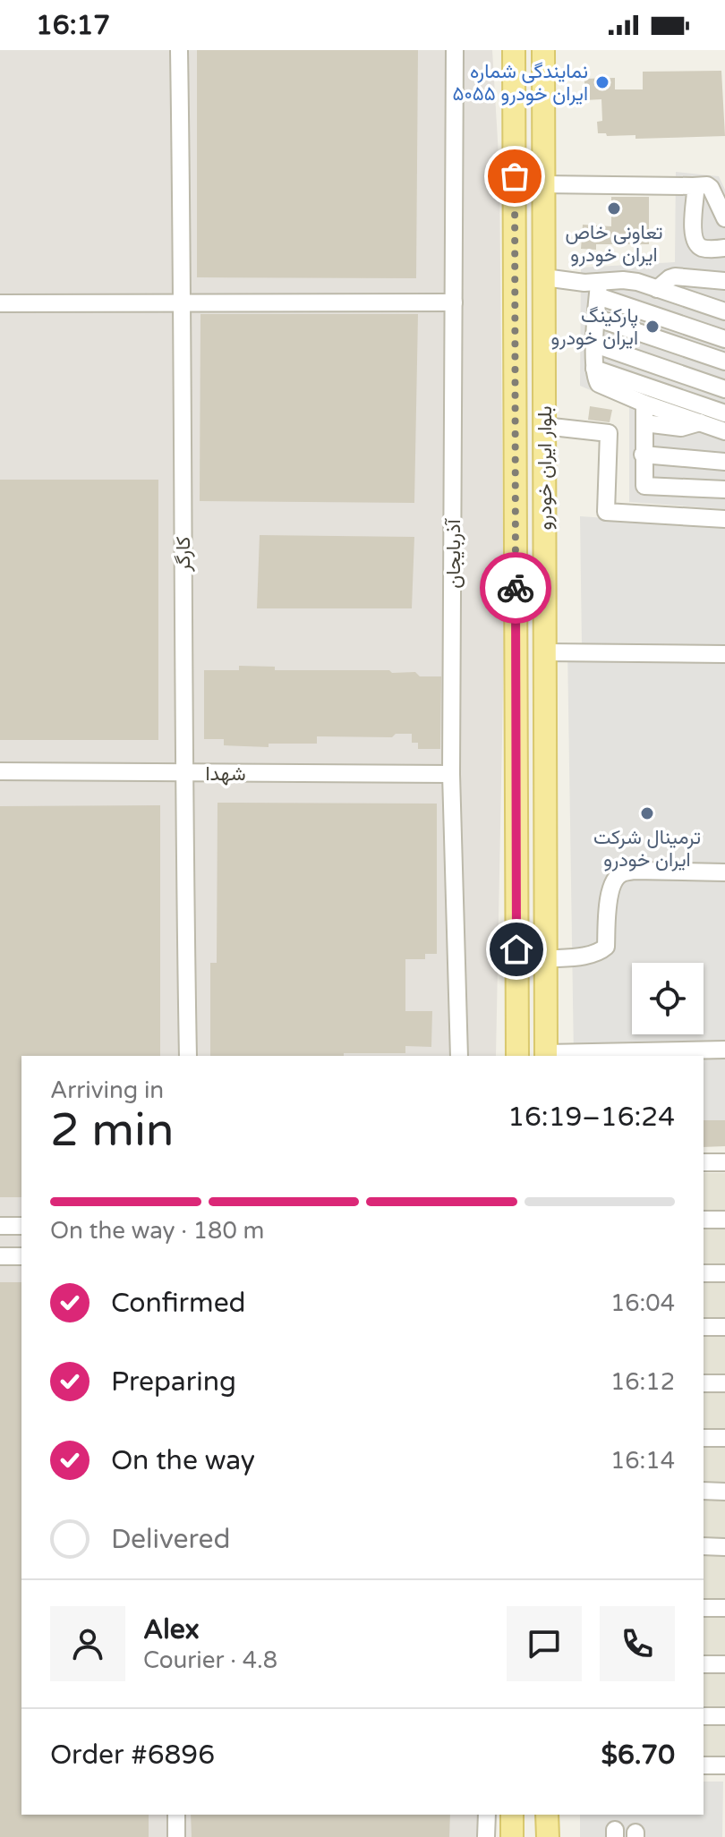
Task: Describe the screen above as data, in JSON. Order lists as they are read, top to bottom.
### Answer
{
  "streets": {
    "main road": ["بلوار ایران خودرو"],
    "street": ["کارگر", "آذربایجان", "شهدا"]
  },
  "crossings": [
    ["کارگر", "شهدا"],
    ["آذربایجان", "شهدا"]
  ],
  "places": [
    "نمایندگی شماره ۵۰۵۵ ایران خودرو",
    "تعاونی خاص ایران خودرو",
    "پارکینگ ایران خودرو",
    "ترمینال شرکت ایران خودرو"
  ],
  "page": {
    "status": "16:17",
    "heading": ["2 min", "Arriving in", "16:19–16:24"],
    "panel": [
      "Alex",
      "Courier · 4.8",
      "Order #6896",
      "$6.70"
    ],
    "bar": "On the way · 180 m",
    "list": [
      ["Confirmed", "16:04"],
      ["Preparing", "16:12"],
      ["On the way", "16:14"],
      "Delivered"
    ]
  }
}
